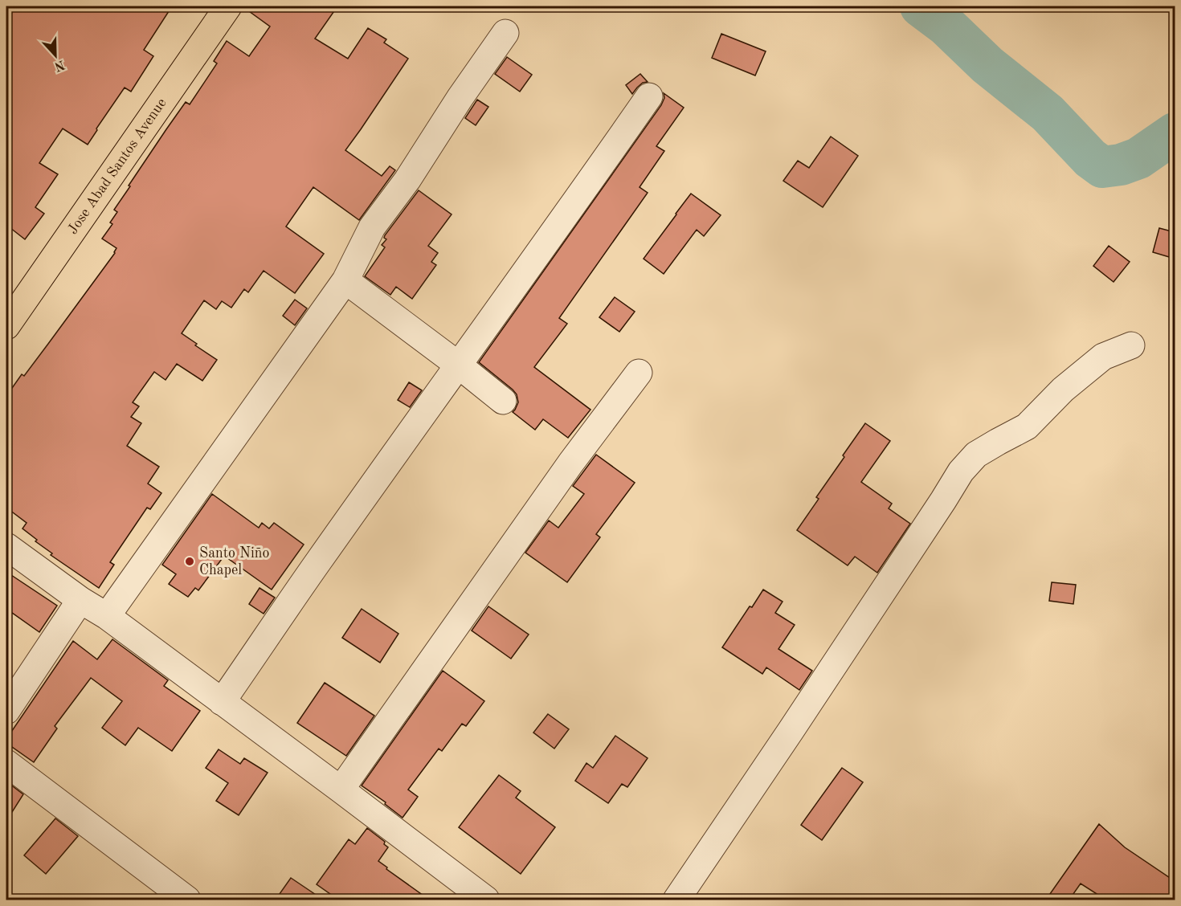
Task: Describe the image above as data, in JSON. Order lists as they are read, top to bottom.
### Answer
{
  "streets": {
    "highway": ["Jose Abad Santos Avenue"]
  },
  "places": ["Santo Niño Chapel"],
  "north": "bottom"
}
